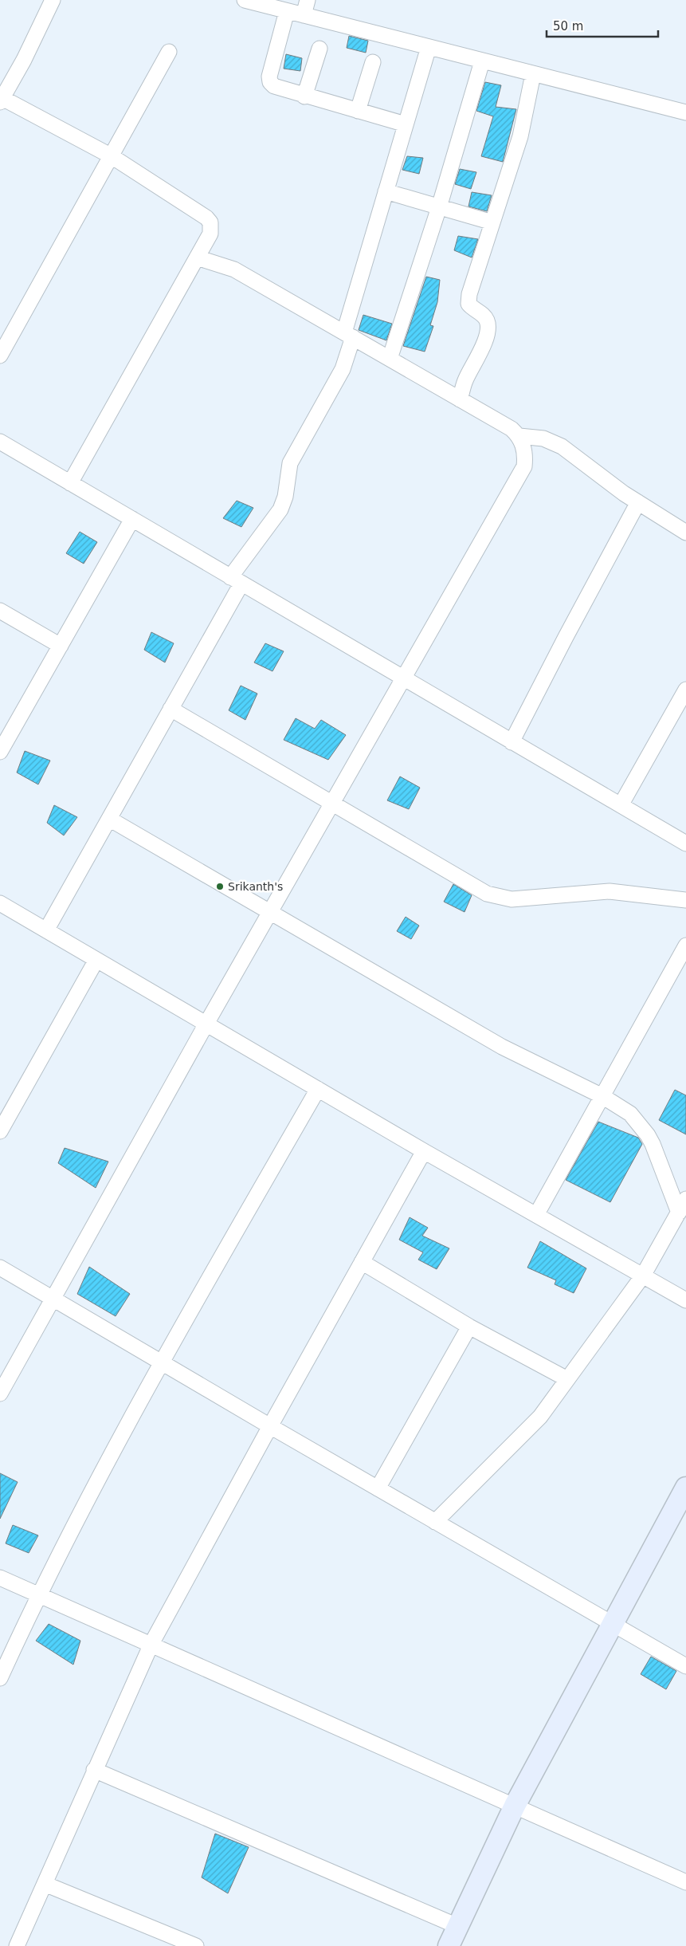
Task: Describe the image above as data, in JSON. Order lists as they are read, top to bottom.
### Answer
{
  "places": ["Srikanth's"],
  "scale_bar": "50 m"
}
